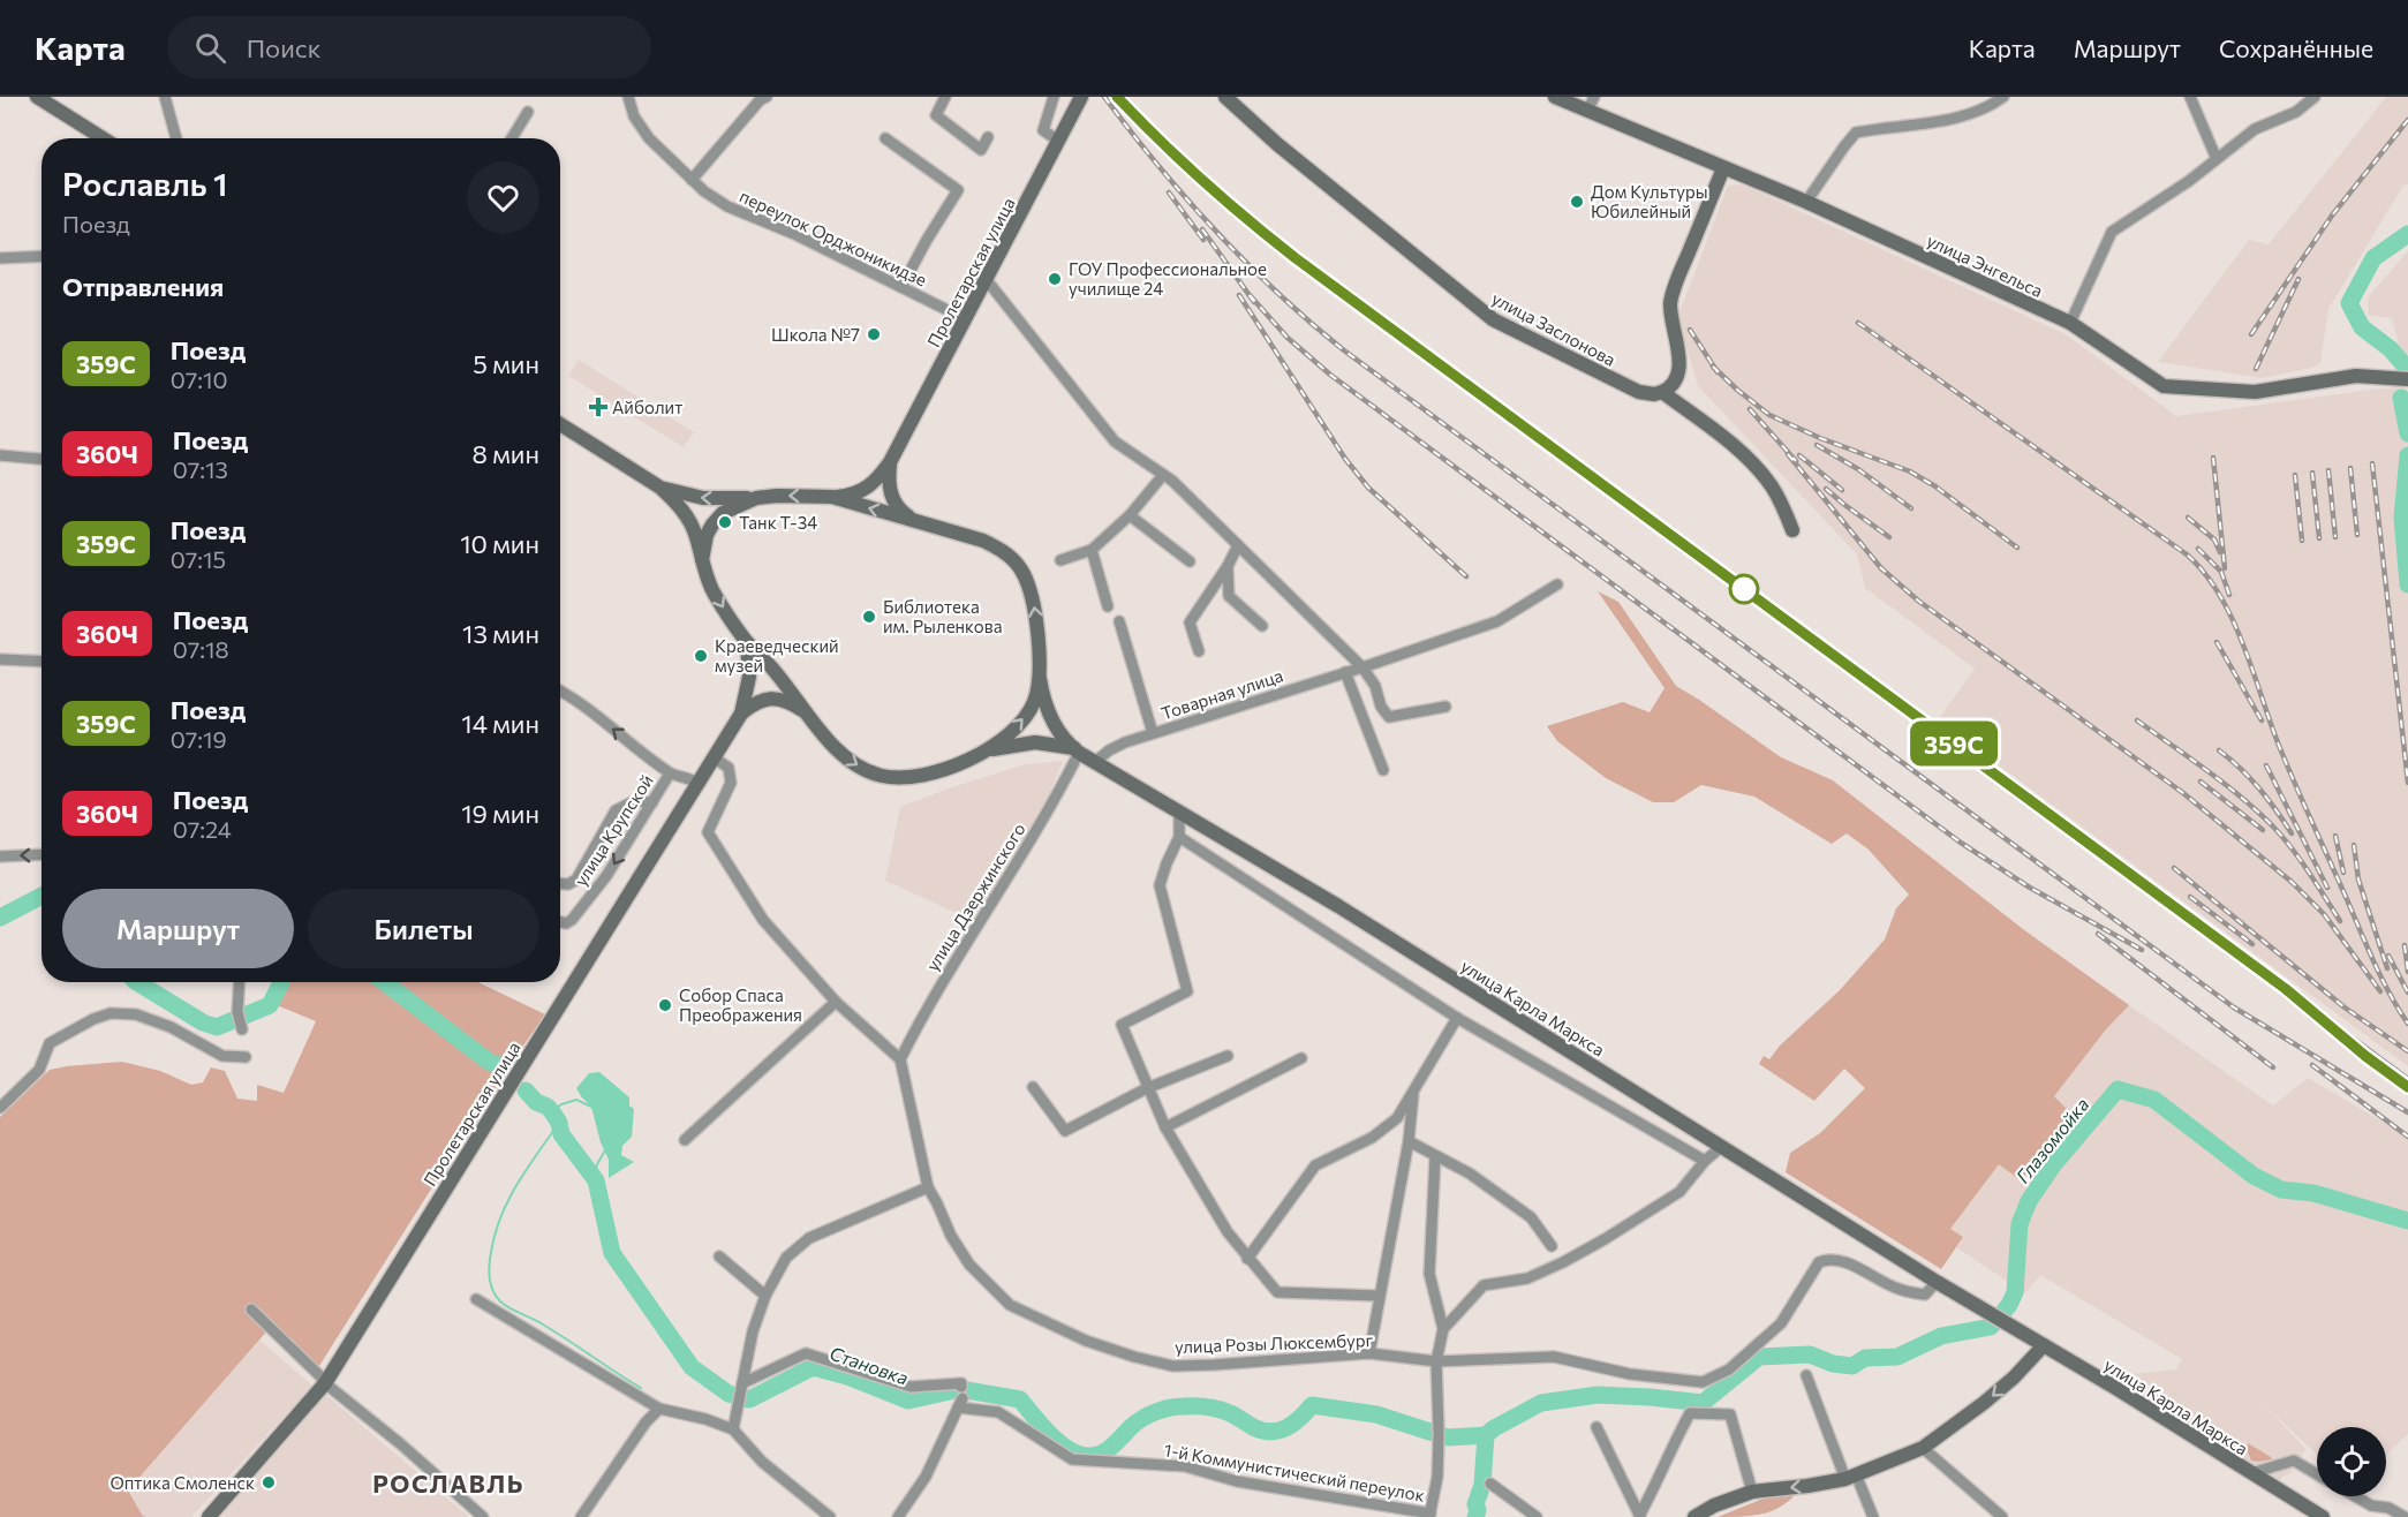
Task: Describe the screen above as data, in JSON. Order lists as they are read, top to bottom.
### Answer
{
  "streets": {
    "main road": [
      "улица Энгельса",
      "Пролетарская улица",
      "улица Заслонова",
      "улица Карла Маркса"
    ],
    "street": [
      "переулок Орджоникидзе",
      "Товарная улица",
      "улица Крупской",
      "улица Дзержинского",
      "улица Розы Люксембург",
      "1-й Коммунистический переулок"
    ]
  },
  "crossings": [
    ["переулок Орджоникидзе", "Пролетарская улица"],
    ["Товарная улица", "улица Карла Маркса"],
    ["улица Дзержинского", "улица Карла Маркса"],
    ["улица Дзержинского", "улица Розы Люксембург"],
    ["улица Карла Маркса", "улица Розы Люксембург"]
  ],
  "one_way": ["улица Крупской"],
  "districts": ["РОСЛАВЛЬ"],
  "water": ["Глазомойка", "Становка"],
  "places": {
    "other": [
      "Дом Культуры Юбилейный",
      "ГОУ Профессиональное училище 24",
      "Школа №7",
      "Танк Т-34",
      "Библиотека им. Рыленкова",
      "Краеведческий музей",
      "Собор Спаса Преображения",
      "Оптика Смоленск"
    ],
    "health": ["Айболит"]
  },
  "page": {
    "header": "Карта",
    "search": "Поиск",
    "nav": ["Карта", "Маршрут", "Сохранённые"],
    "on_map": "359С",
    "heading": [
      ["Рославль 1", "Поезд"],
      "Отправления"
    ],
    "list": [
      {
        "mark": "359С",
        "name": "Поезд",
        "note": "07:10",
        "value": "5 мин"
      },
      {
        "mark": "360Ч",
        "name": "Поезд",
        "note": "07:13",
        "value": "8 мин"
      },
      {
        "mark": "359С",
        "name": "Поезд",
        "note": "07:15",
        "value": "10 мин"
      },
      {
        "mark": "360Ч",
        "name": "Поезд",
        "note": "07:18",
        "value": "13 мин"
      },
      {
        "mark": "359С",
        "name": "Поезд",
        "note": "07:19",
        "value": "14 мин"
      },
      {
        "mark": "360Ч",
        "name": "Поезд",
        "note": "07:24",
        "value": "19 мин"
      }
    ],
    "buttons": ["Маршрут", "Билеты"]
  }
}
